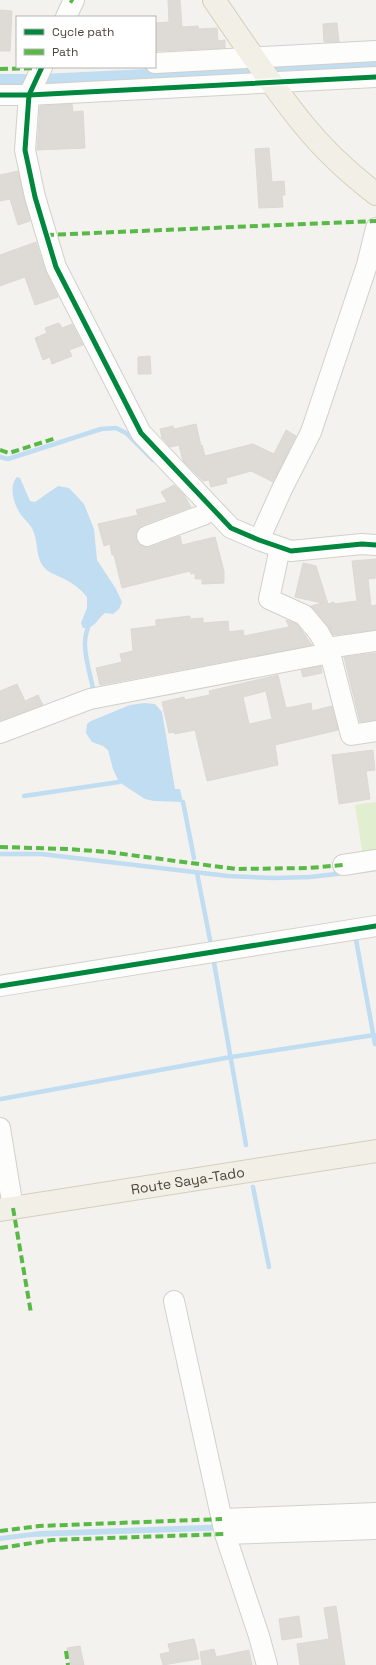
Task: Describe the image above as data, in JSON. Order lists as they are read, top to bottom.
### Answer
{
  "streets": {
    "main road": ["Route Saya-Tado"]
  },
  "legend": ["Cycle path", "Path"]
}
